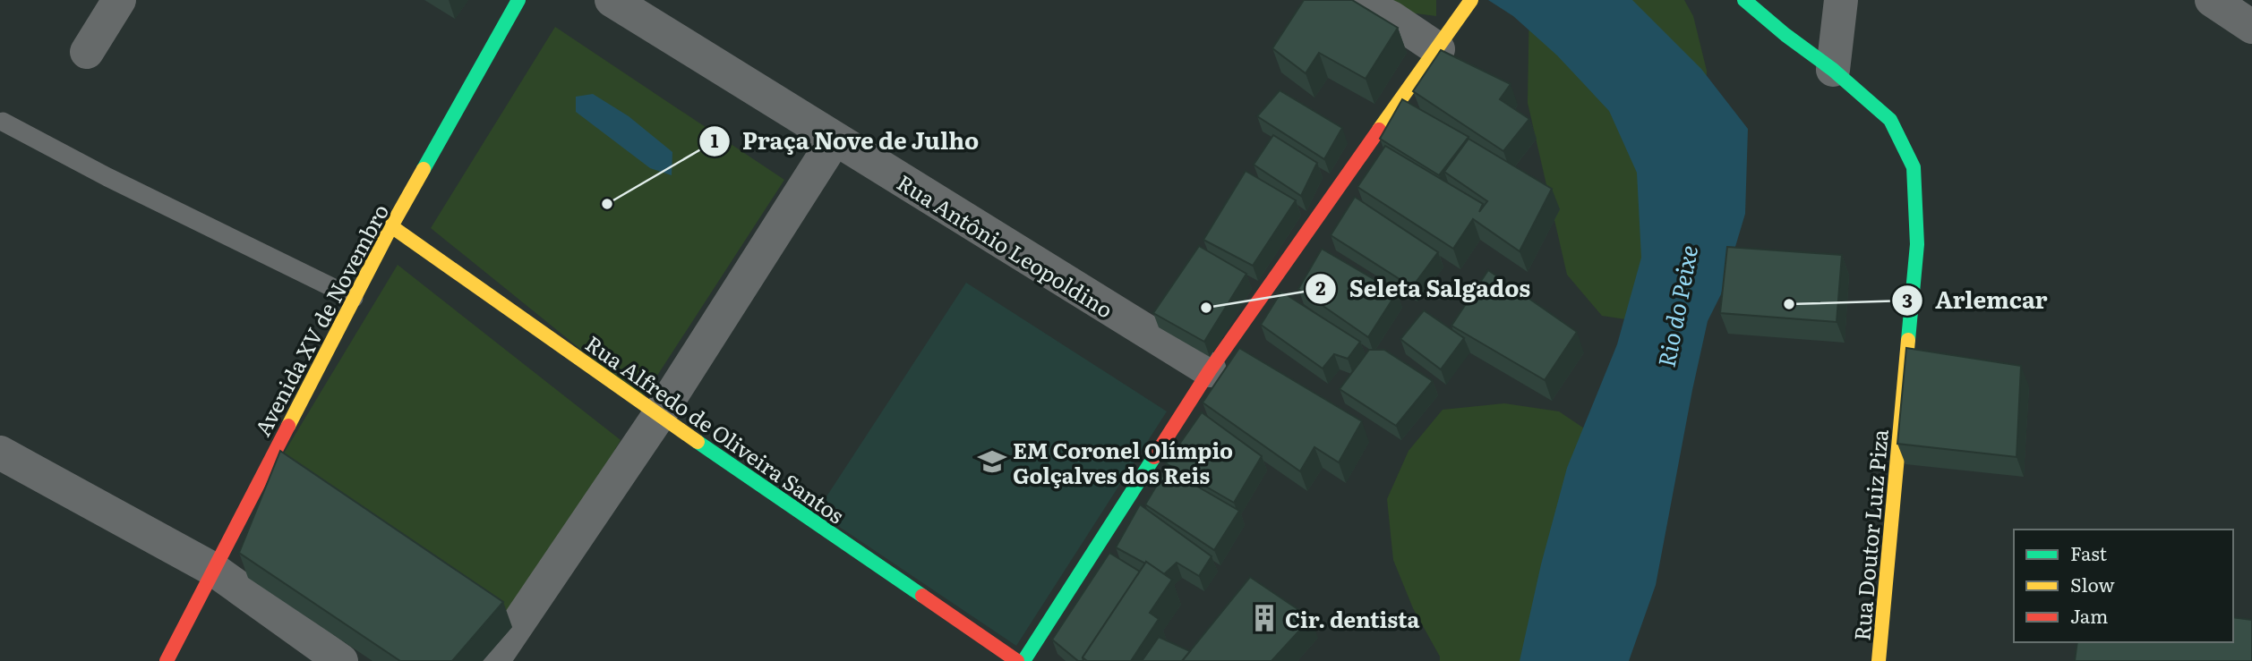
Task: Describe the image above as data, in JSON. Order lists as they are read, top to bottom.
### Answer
{
  "streets": {
    "street": [
      "Rua Antônio Leopoldino",
      "Avenida XV de Novembro",
      "Rua Alfredo de Oliveira Santos",
      "Rua Doutor Luiz Piza"
    ]
  },
  "crossings": [
    ["Avenida XV de Novembro", "Rua Alfredo de Oliveira Santos"]
  ],
  "water": ["Rio do Peixe"],
  "places": {
    "other": ["Praça Nove de Julho", "Arlemcar", "Seleta Salgados"],
    "school or university": ["EM Coronel Olímpio Golçalves dos Reis"],
    "building": ["Cir. dentista"]
  },
  "legend": ["Fast", "Slow", "Jam"]
}
